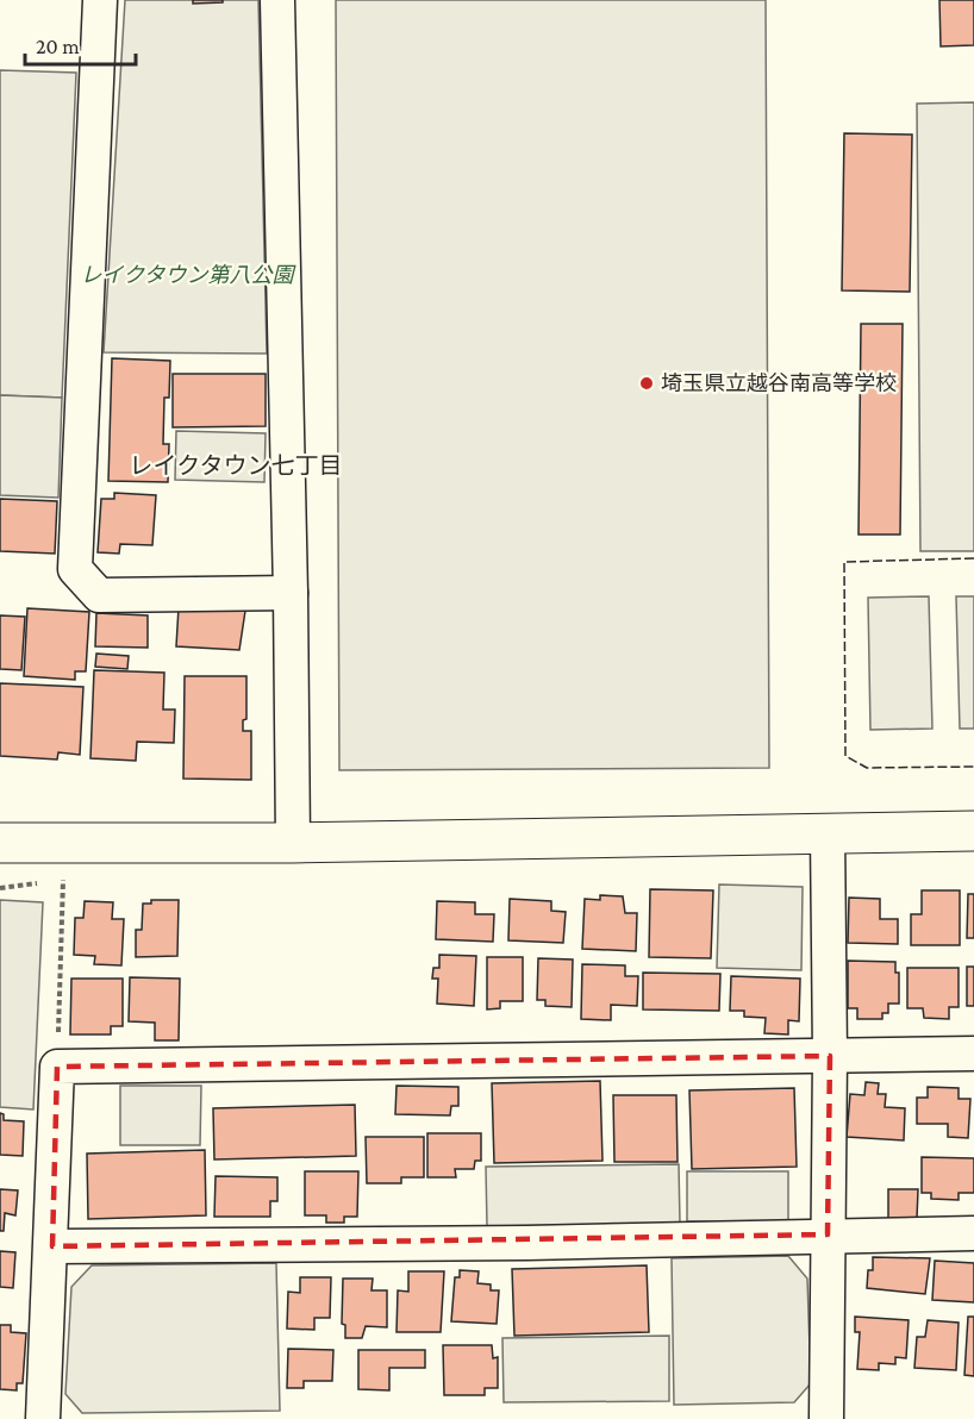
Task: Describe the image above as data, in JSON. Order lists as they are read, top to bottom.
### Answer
{
  "districts": ["レイクタウン七丁目"],
  "parks": ["レイクタウン第八公園"],
  "places": ["埼玉県立越谷南高等学校"],
  "scale_bar": "20 m"
}
